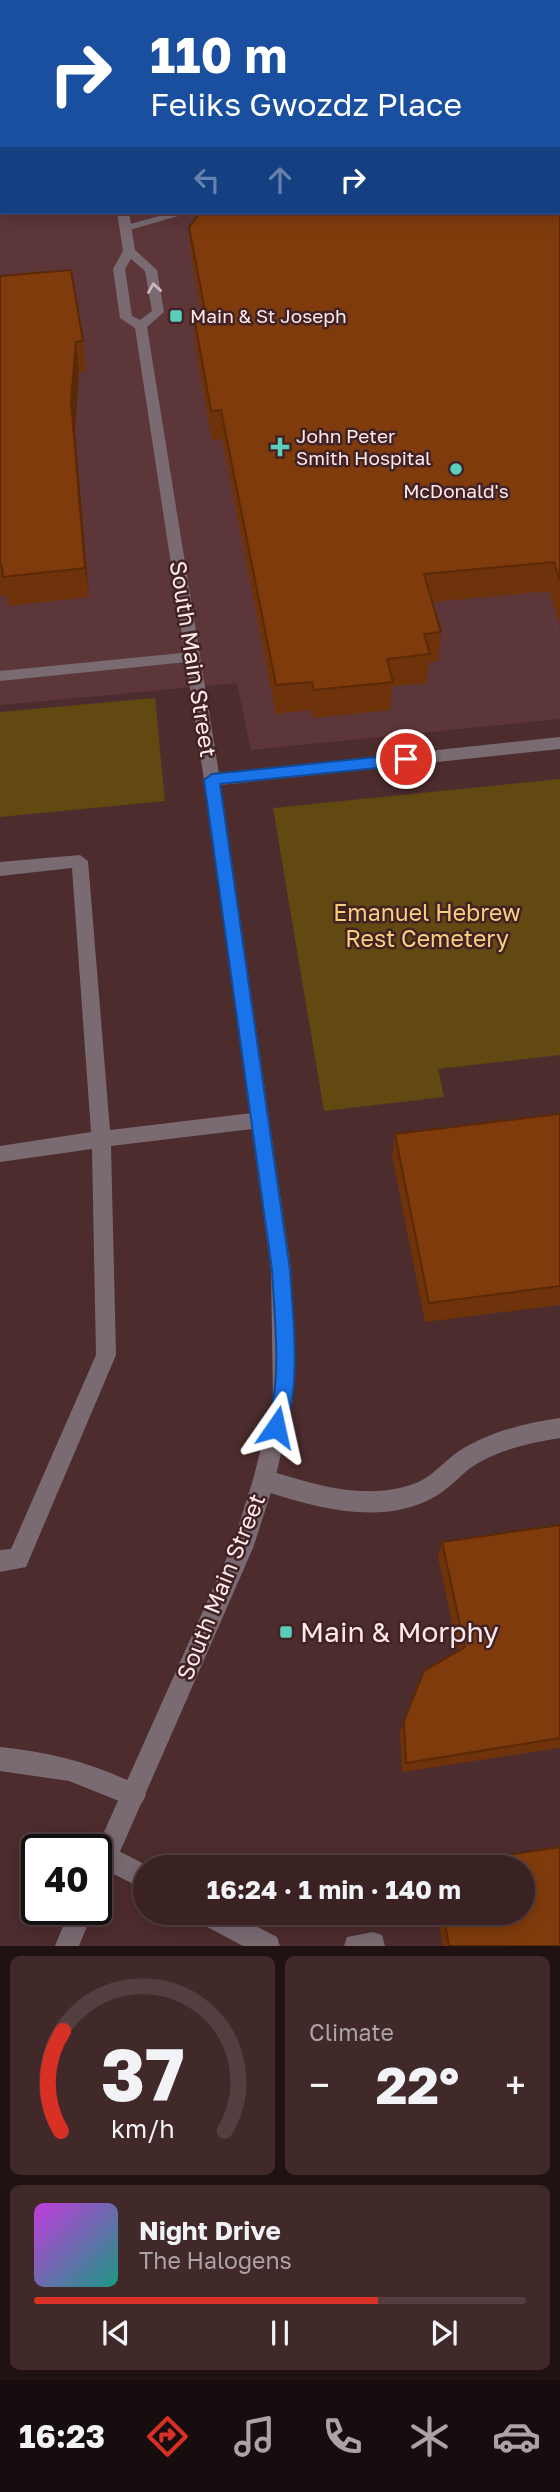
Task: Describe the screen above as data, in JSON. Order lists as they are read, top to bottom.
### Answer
{
  "streets": {
    "street": ["South Main Street"]
  },
  "parks": ["Emanuel Hebrew Rest Cemetery"],
  "places": {
    "transit": ["Main & St Joseph", "Main & Morphy"],
    "health": ["John Peter Smith Hospital"],
    "other": ["McDonald's"]
  },
  "page": {
    "turn": ["110 m", "Feliks Gwozdz Place"],
    "limit": "40",
    "trip": "16:24 · 1 min · 140 m",
    "tile": "Climate",
    "heat": ["−", "22°", "+"],
    "song": ["Night Drive", "The Halogens"],
    "tabs": "16:23",
    "gauge": ["37", "km/h"]
  }
}
